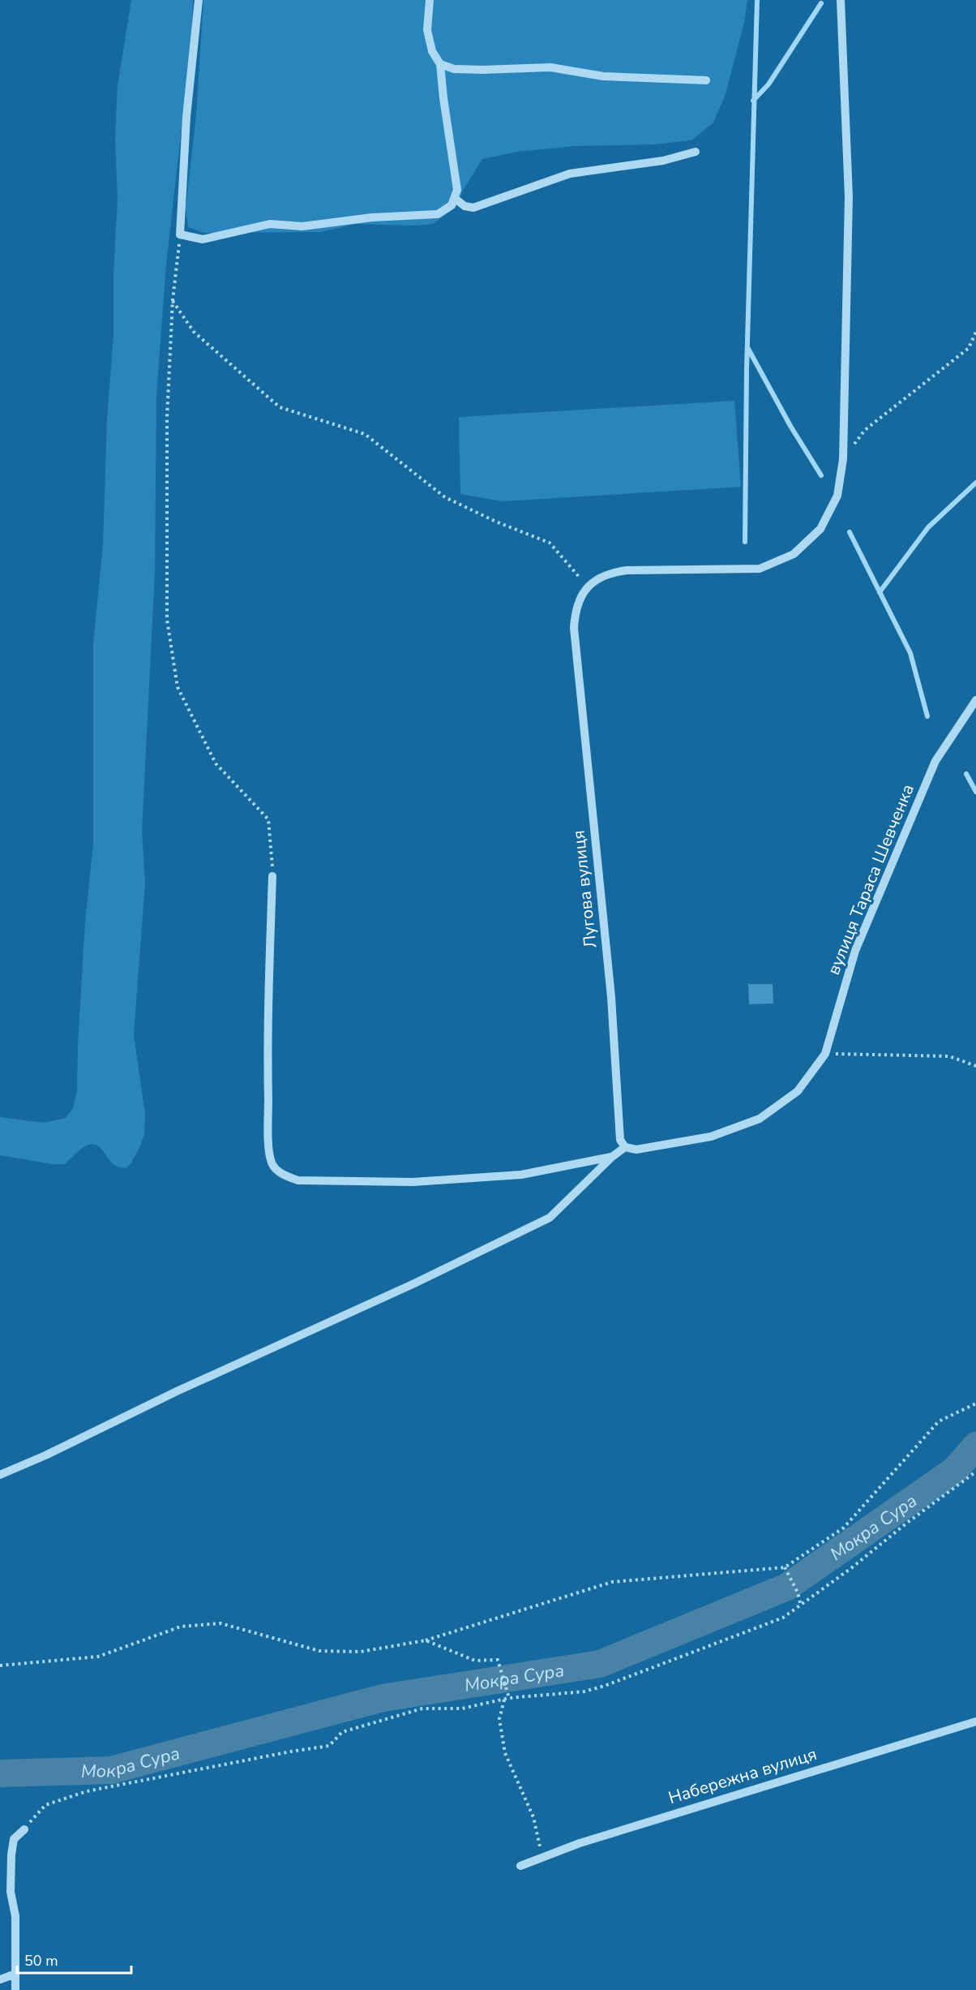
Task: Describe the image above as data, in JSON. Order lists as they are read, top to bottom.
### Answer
{
  "streets": {
    "street": ["вулиця Тараса Шевченка", "Лугова вулиця", "Набережна вулиця"]
  },
  "crossings": [
    ["вулиця Тараса Шевченка", "Лугова вулиця"]
  ],
  "water": ["Мокра Сура"],
  "scale_bar": "50 m"
}
